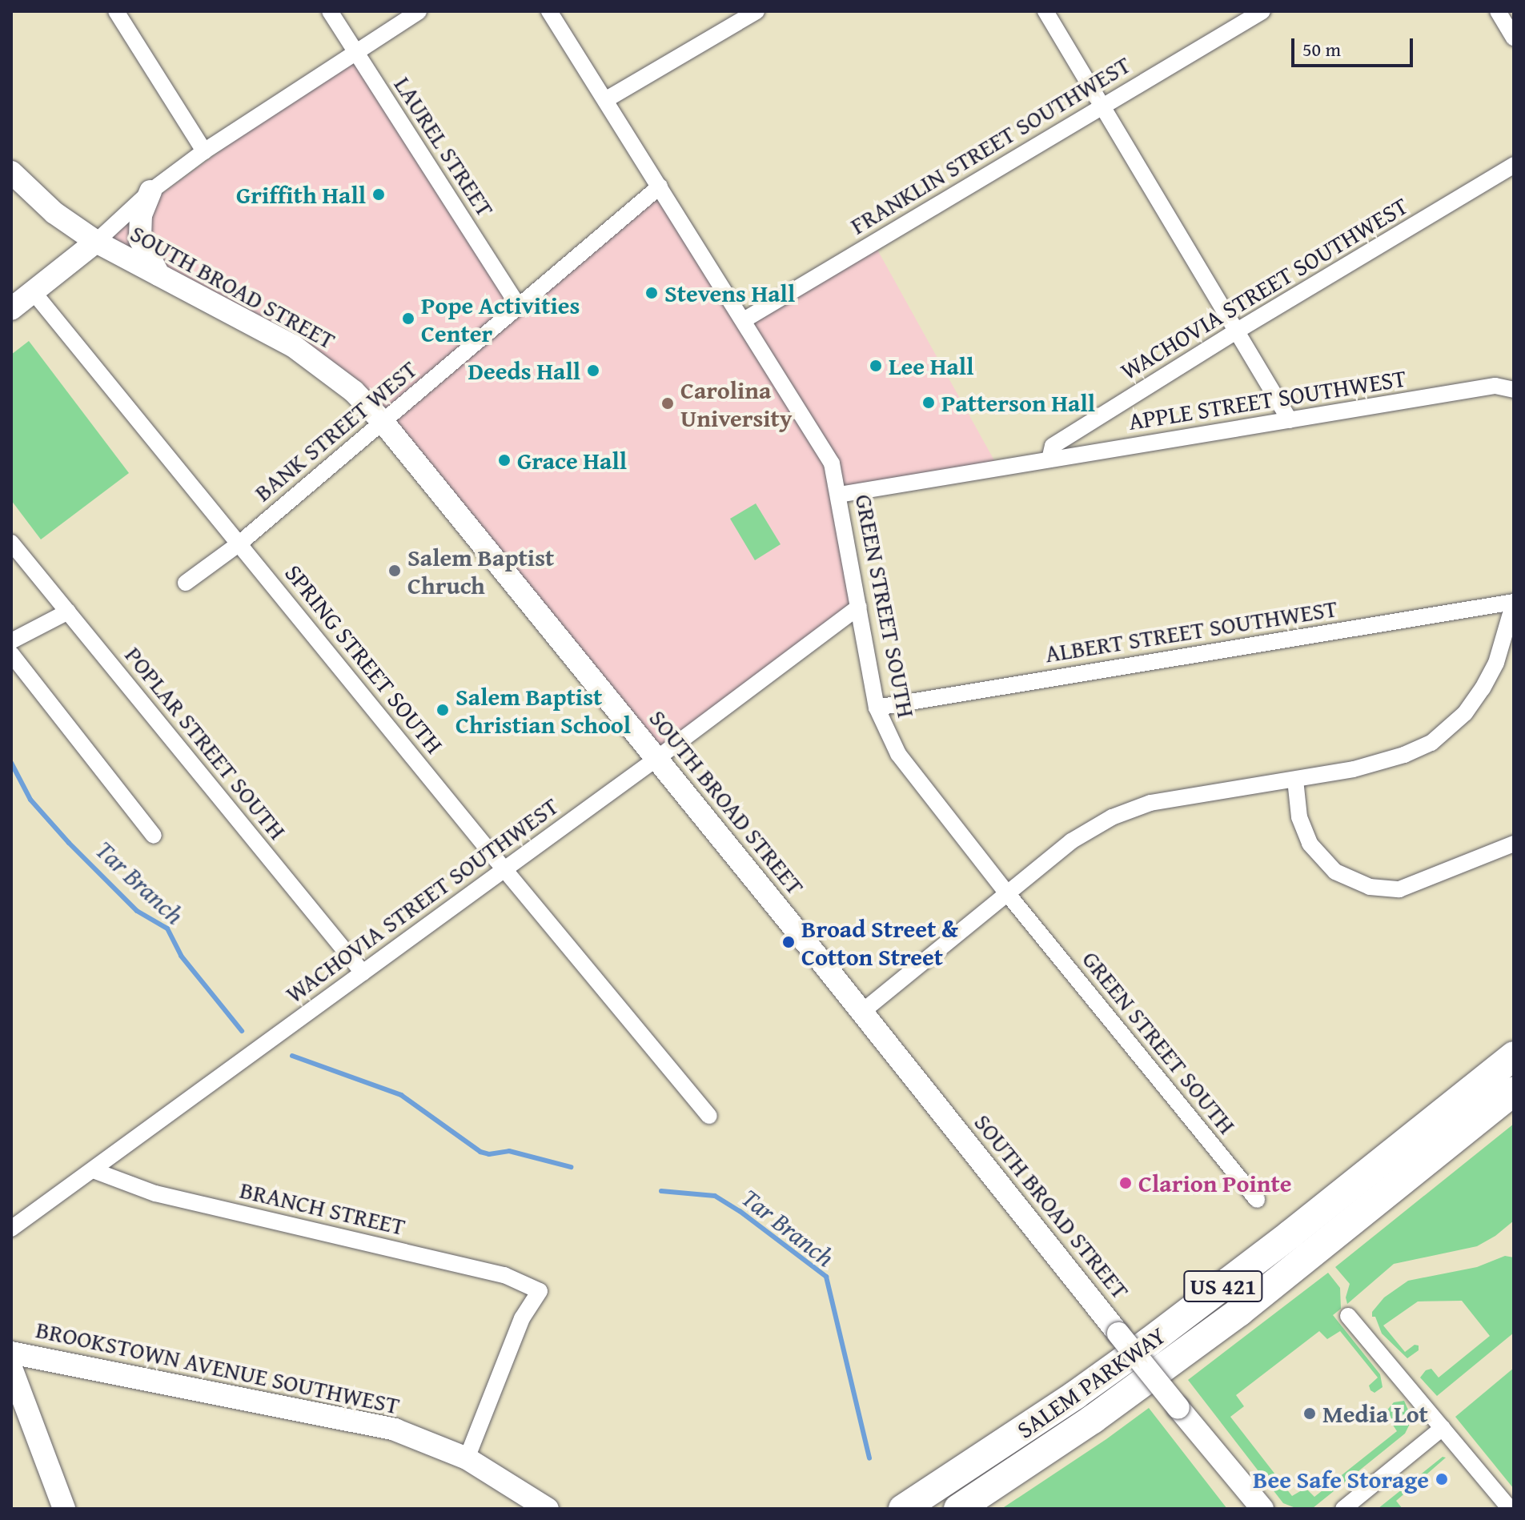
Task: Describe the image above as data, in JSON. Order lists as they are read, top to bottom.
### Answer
{
  "streets": {
    "highway": ["US 421", "SALEM PARKWAY"],
    "street": [
      "FRANKLIN STREET SOUTHWEST",
      "LAUREL STREET",
      "SOUTH BROAD STREET",
      "WACHOVIA STREET SOUTHWEST",
      "APPLE STREET SOUTHWEST",
      "BANK STREET WEST",
      "GREEN STREET SOUTH",
      "ALBERT STREET SOUTHWEST",
      "SPRING STREET SOUTH",
      "POPLAR STREET SOUTH",
      "BRANCH STREET",
      "BROOKSTOWN AVENUE SOUTHWEST"
    ]
  },
  "crossings": [
    ["FRANKLIN STREET SOUTHWEST", "GREEN STREET SOUTH"],
    ["LAUREL STREET", "BANK STREET WEST"],
    ["SOUTH BROAD STREET", "WACHOVIA STREET SOUTHWEST"],
    ["SOUTH BROAD STREET", "BANK STREET WEST"],
    ["WACHOVIA STREET SOUTHWEST", "APPLE STREET SOUTHWEST"],
    ["WACHOVIA STREET SOUTHWEST", "GREEN STREET SOUTH"],
    ["WACHOVIA STREET SOUTHWEST", "SPRING STREET SOUTH"],
    ["WACHOVIA STREET SOUTHWEST", "POPLAR STREET SOUTH"],
    ["WACHOVIA STREET SOUTHWEST", "BRANCH STREET"],
    ["APPLE STREET SOUTHWEST", "GREEN STREET SOUTH"],
    ["BANK STREET WEST", "GREEN STREET SOUTH"],
    ["BANK STREET WEST", "SPRING STREET SOUTH"],
    ["GREEN STREET SOUTH", "ALBERT STREET SOUTHWEST"],
    ["BRANCH STREET", "BROOKSTOWN AVENUE SOUTHWEST"]
  ],
  "water": ["Tar Branch"],
  "places": [
    "Griffith Hall",
    "Stevens Hall",
    "Pope Activities Center",
    "Lee Hall",
    "Deeds Hall",
    "Patterson Hall",
    "Carolina University",
    "Grace Hall",
    "Salem Baptist Chruch",
    "Salem Baptist Christian School",
    "Broad Street & Cotton Street",
    "Clarion Pointe",
    "Media Lot",
    "Bee Safe Storage"
  ],
  "scale_bar": "50 m"
}
